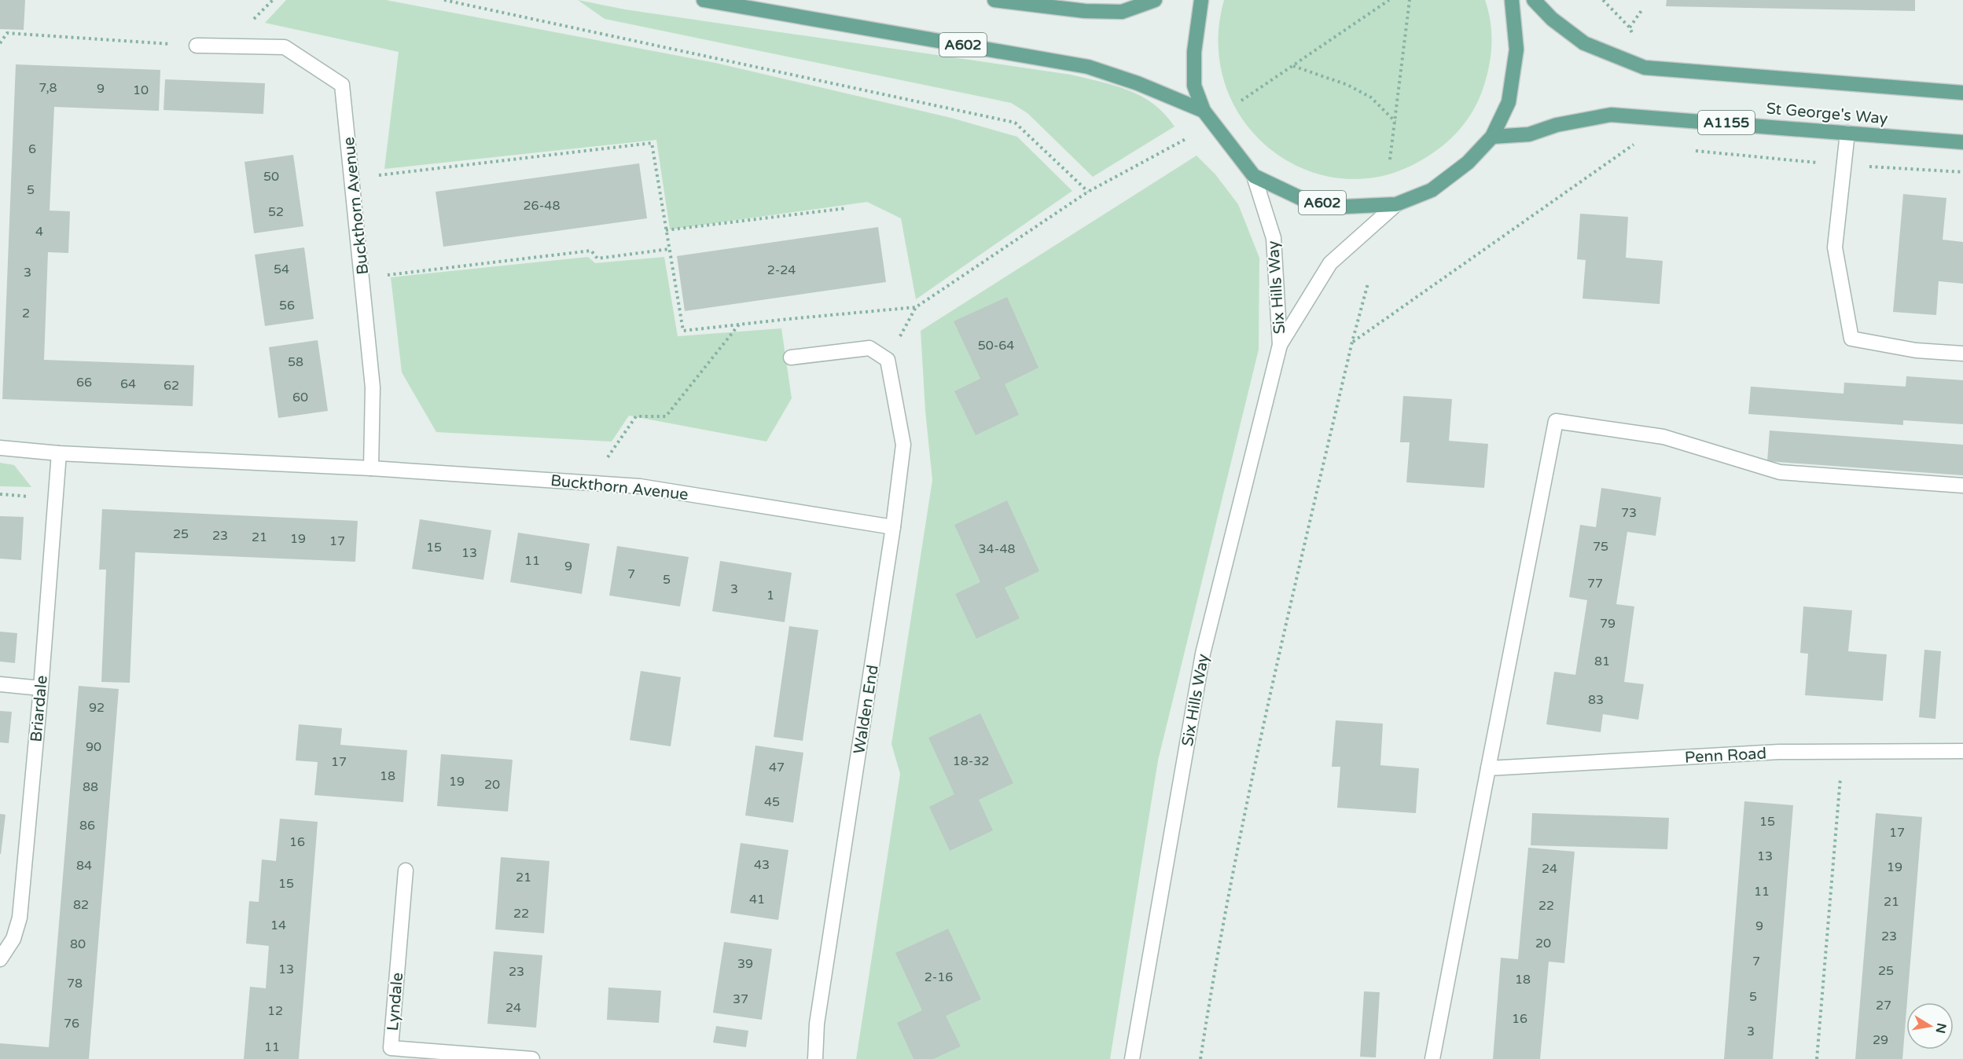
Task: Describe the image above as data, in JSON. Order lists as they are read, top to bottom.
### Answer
{
  "streets": {
    "main road": ["A602", "St George's Way", "A1155"],
    "street": [
      "Buckthorn Avenue",
      "Six Hills Way",
      "Briardale",
      "Walden End",
      "Penn Road",
      "Lyndale"
    ]
  },
  "crossings": [
    ["A602", "St George's Way"],
    ["A602", "Six Hills Way"],
    ["Buckthorn Avenue", "Briardale"],
    ["Buckthorn Avenue", "Walden End"]
  ],
  "house_numbers": [
    "7,8",
    "9",
    "10",
    "6",
    "50",
    "5",
    "26-48",
    "52",
    "4",
    "54",
    "2-24",
    "3",
    "56",
    "2",
    "50-64",
    "58",
    "66",
    "64",
    "62",
    "60",
    "73",
    "25",
    "23",
    "21",
    "19",
    "17",
    "75",
    "15",
    "34-48",
    "13",
    "11",
    "9",
    "7",
    "5",
    "77",
    "3",
    "1",
    "79",
    "81",
    "83",
    "92",
    "90",
    "18-32",
    "17",
    "47",
    "18",
    "19",
    "20",
    "88",
    "45",
    "15",
    "86",
    "17",
    "16",
    "13",
    "43",
    "84",
    "19",
    "24",
    "21",
    "15",
    "11",
    "41",
    "21",
    "82",
    "22",
    "22",
    "14",
    "9",
    "23",
    "20",
    "80",
    "7",
    "39",
    "13",
    "25",
    "23",
    "2-16",
    "18",
    "78",
    "5",
    "37",
    "27",
    "24",
    "12",
    "16",
    "76",
    "3",
    "29",
    "11"
  ],
  "north": "right"
}
